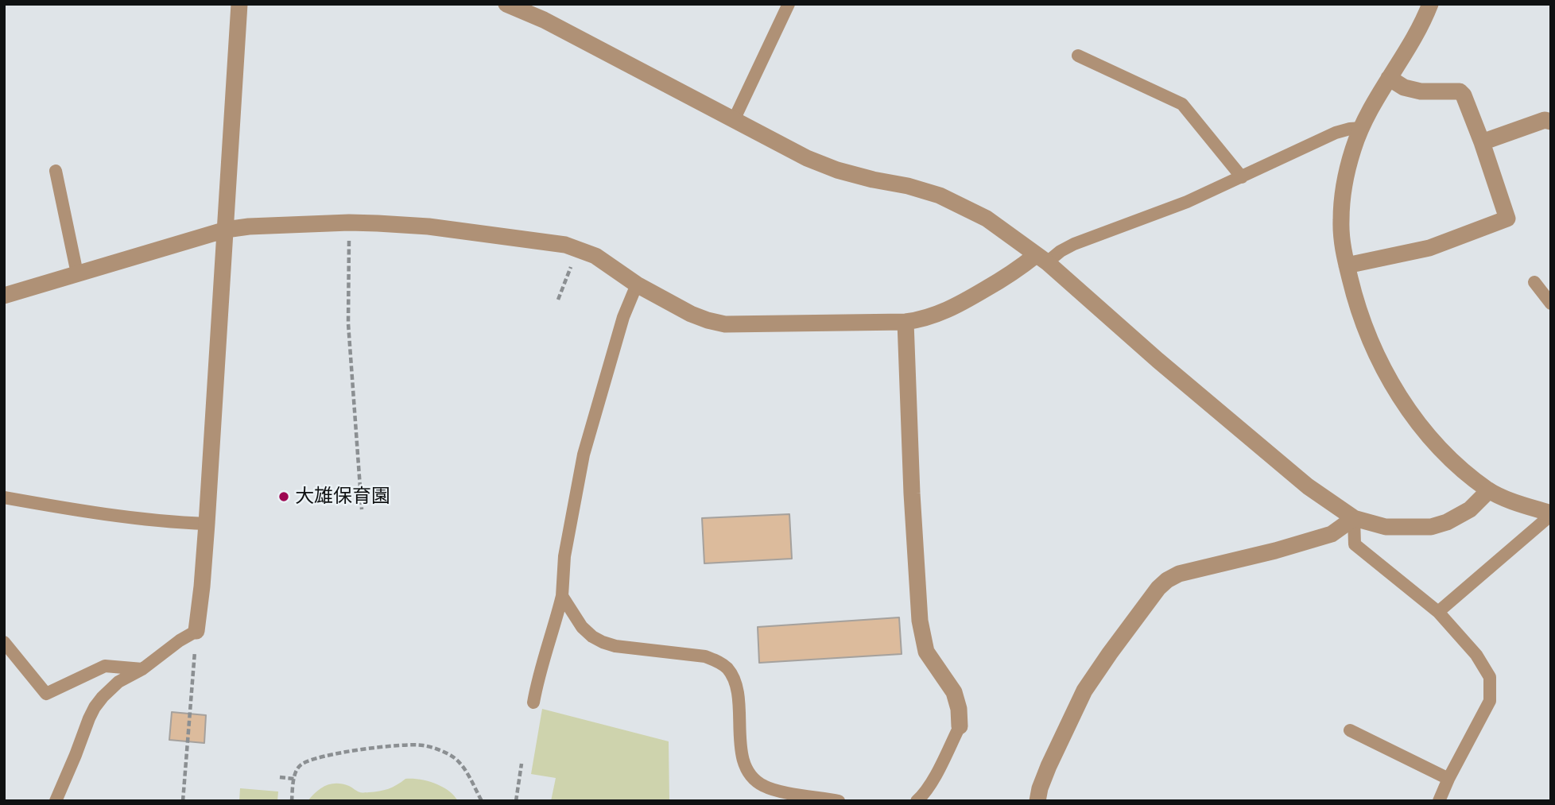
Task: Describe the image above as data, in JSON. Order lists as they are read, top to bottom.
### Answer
{
  "places": ["大雄保育園"]
}
